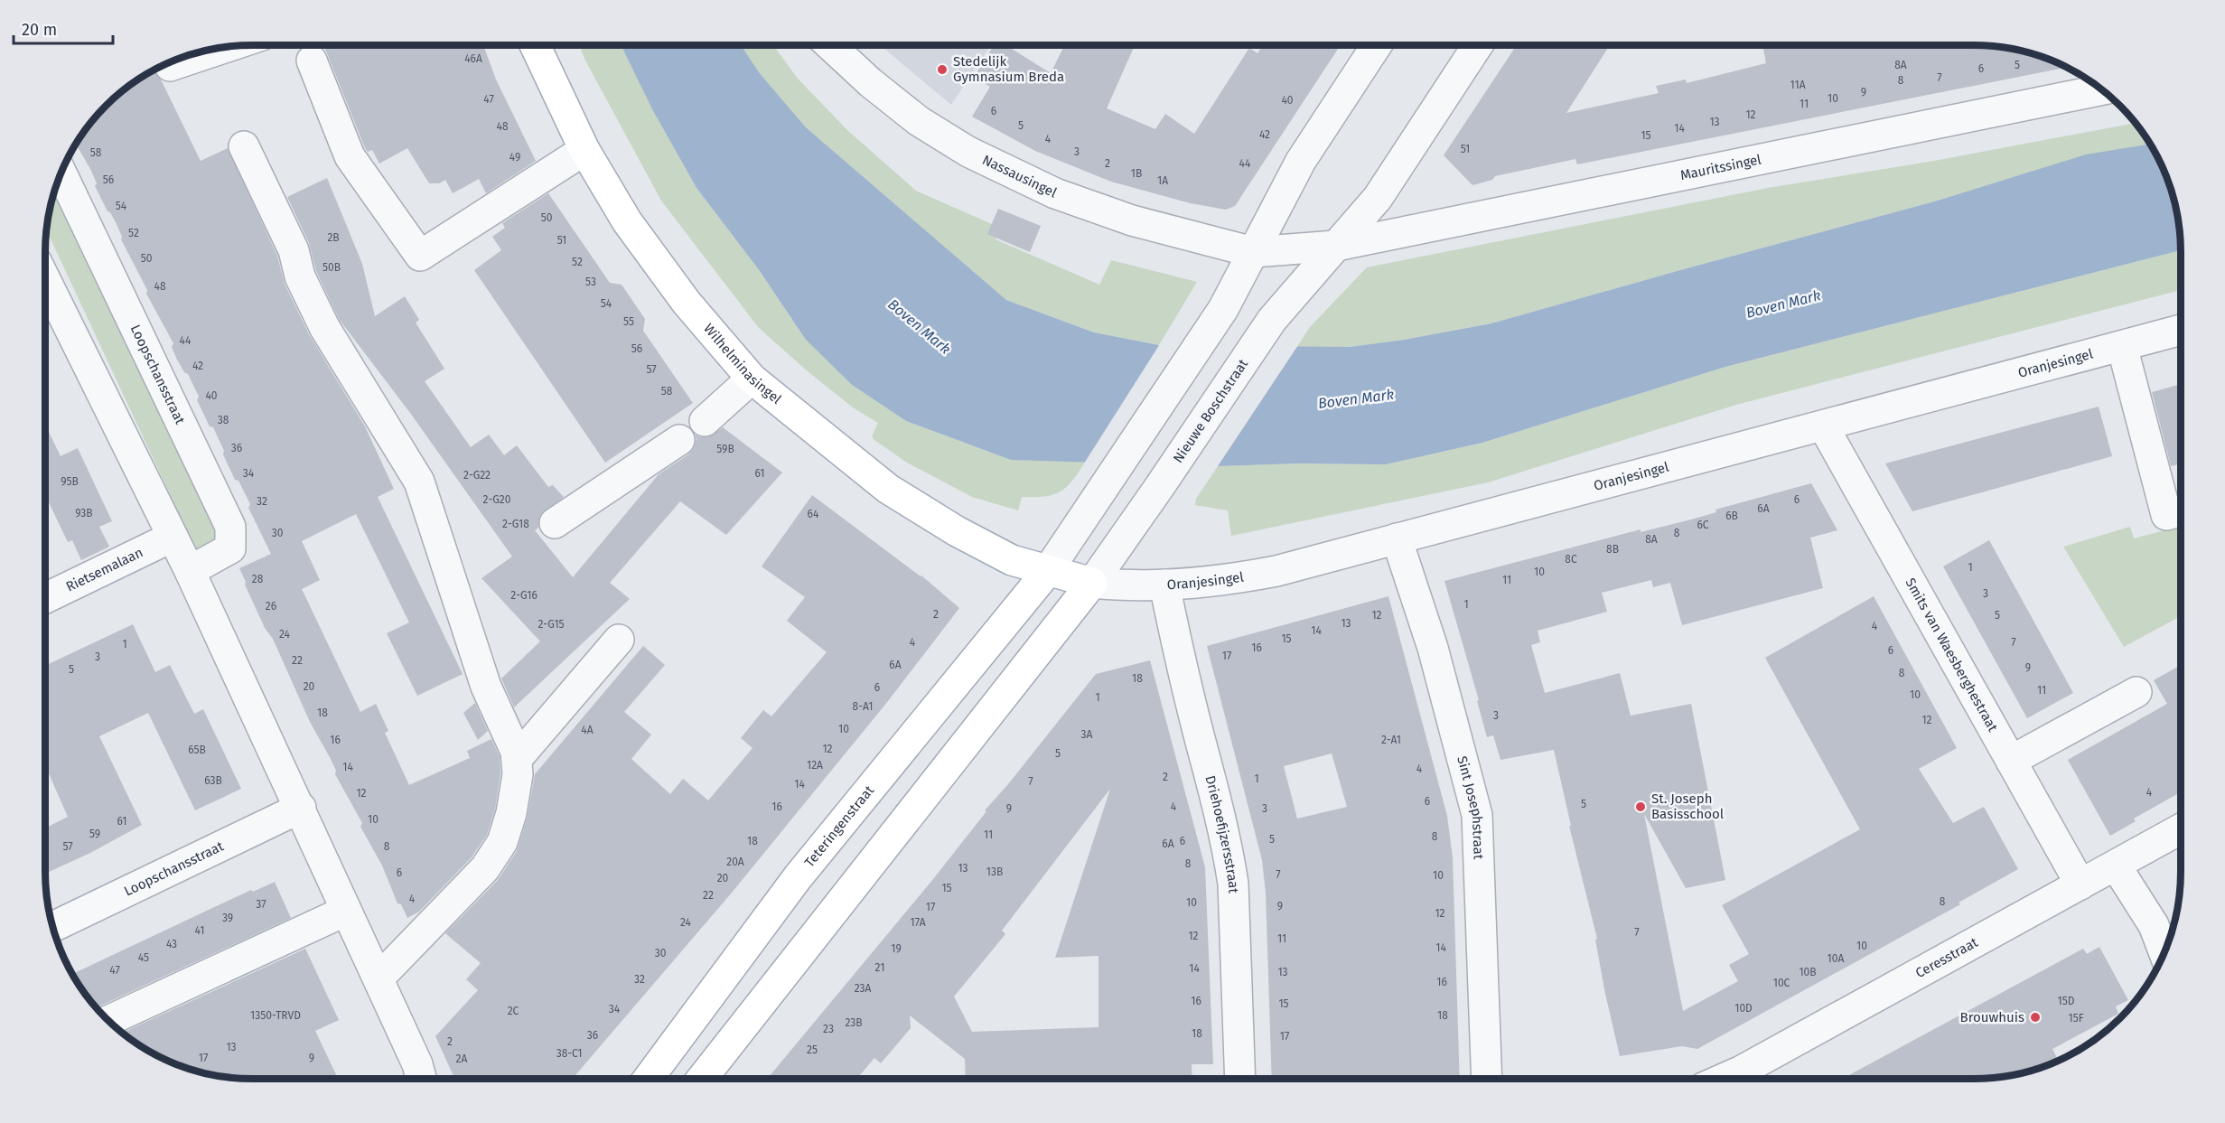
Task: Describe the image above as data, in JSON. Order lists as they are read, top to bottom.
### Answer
{
  "streets": {
    "main road": ["Wilhelminasingel", "Teteringenstraat"],
    "street": [
      "Mauritssingel",
      "Nassausingel",
      "Oranjesingel",
      "Loopschansstraat",
      "Nieuwe Boschstraat",
      "Rietsemalaan",
      "Smits van Waesberghestraat",
      "Sint Josephstraat",
      "Driehoefijzersstraat",
      "Ceresstraat"
    ]
  },
  "crossings": [
    ["Mauritssingel", "Nieuwe Boschstraat"],
    ["Wilhelminasingel", "Oranjesingel"],
    ["Wilhelminasingel", "Nieuwe Boschstraat"],
    ["Wilhelminasingel", "Teteringenstraat"],
    ["Oranjesingel", "Nieuwe Boschstraat"],
    ["Oranjesingel", "Smits van Waesberghestraat"],
    ["Oranjesingel", "Sint Josephstraat"],
    ["Oranjesingel", "Teteringenstraat"],
    ["Oranjesingel", "Driehoefijzersstraat"],
    ["Nieuwe Boschstraat", "Teteringenstraat"],
    ["Smits van Waesberghestraat", "Ceresstraat"]
  ],
  "water": ["Boven Mark"],
  "places": ["Stedelijk Gymnasium Breda", "St. Joseph Basisschool", "Brouwhuis"],
  "house_numbers": [
    "46A",
    "8A",
    "5",
    "6",
    "7",
    "8",
    "11A",
    "9",
    "10",
    "47",
    "40",
    "11",
    "6",
    "12",
    "13",
    "5",
    "48",
    "14",
    "42",
    "15",
    "4",
    "51",
    "3",
    "58",
    "49",
    "2",
    "44",
    "1B",
    "56",
    "1A",
    "54",
    "50",
    "52",
    "2B",
    "51",
    "50",
    "52",
    "50B",
    "53",
    "48",
    "54",
    "55",
    "44",
    "56",
    "42",
    "57",
    "58",
    "40",
    "38",
    "36",
    "59B",
    "34",
    "61",
    "2-G22",
    "95B",
    "2-G20",
    "6",
    "32",
    "6A",
    "93B",
    "64",
    "6B",
    "2-G18",
    "6C",
    "30",
    "8",
    "8A",
    "8B",
    "8C",
    "1",
    "10",
    "28",
    "11",
    "3",
    "2-G16",
    "1",
    "26",
    "2",
    "12",
    "5",
    "13",
    "2-G15",
    "4",
    "14",
    "24",
    "15",
    "4",
    "7",
    "1",
    "16",
    "6",
    "17",
    "3",
    "22",
    "6A",
    "9",
    "5",
    "8",
    "18",
    "20",
    "6",
    "11",
    "10",
    "1",
    "8-A1",
    "18",
    "3",
    "12",
    "10",
    "4A",
    "3A",
    "16",
    "2-A1",
    "12",
    "65B",
    "5",
    "12A",
    "14",
    "4",
    "2",
    "1",
    "63B",
    "7",
    "14",
    "4",
    "12",
    "6",
    "5",
    "16",
    "4",
    "9",
    "3",
    "10",
    "61",
    "59",
    "11",
    "8",
    "5",
    "18",
    "6",
    "6A",
    "57",
    "8",
    "20A",
    "8",
    "13",
    "13B",
    "6",
    "7",
    "10",
    "20",
    "15",
    "22",
    "4",
    "8",
    "10",
    "37",
    "9",
    "17",
    "12",
    "39",
    "24",
    "17A",
    "41",
    "7",
    "12",
    "11",
    "43",
    "10",
    "14",
    "19",
    "30",
    "45",
    "10A",
    "21",
    "14",
    "47",
    "13",
    "10B",
    "32",
    "16",
    "10C",
    "23A",
    "16",
    "15D",
    "15",
    "10D",
    "34",
    "2C",
    "1350-TRVD",
    "18",
    "15F",
    "23B",
    "23",
    "18",
    "36",
    "17",
    "2",
    "13",
    "25",
    "38-C1",
    "17",
    "9",
    "2A"
  ],
  "scale_bar": "20 m"
}
